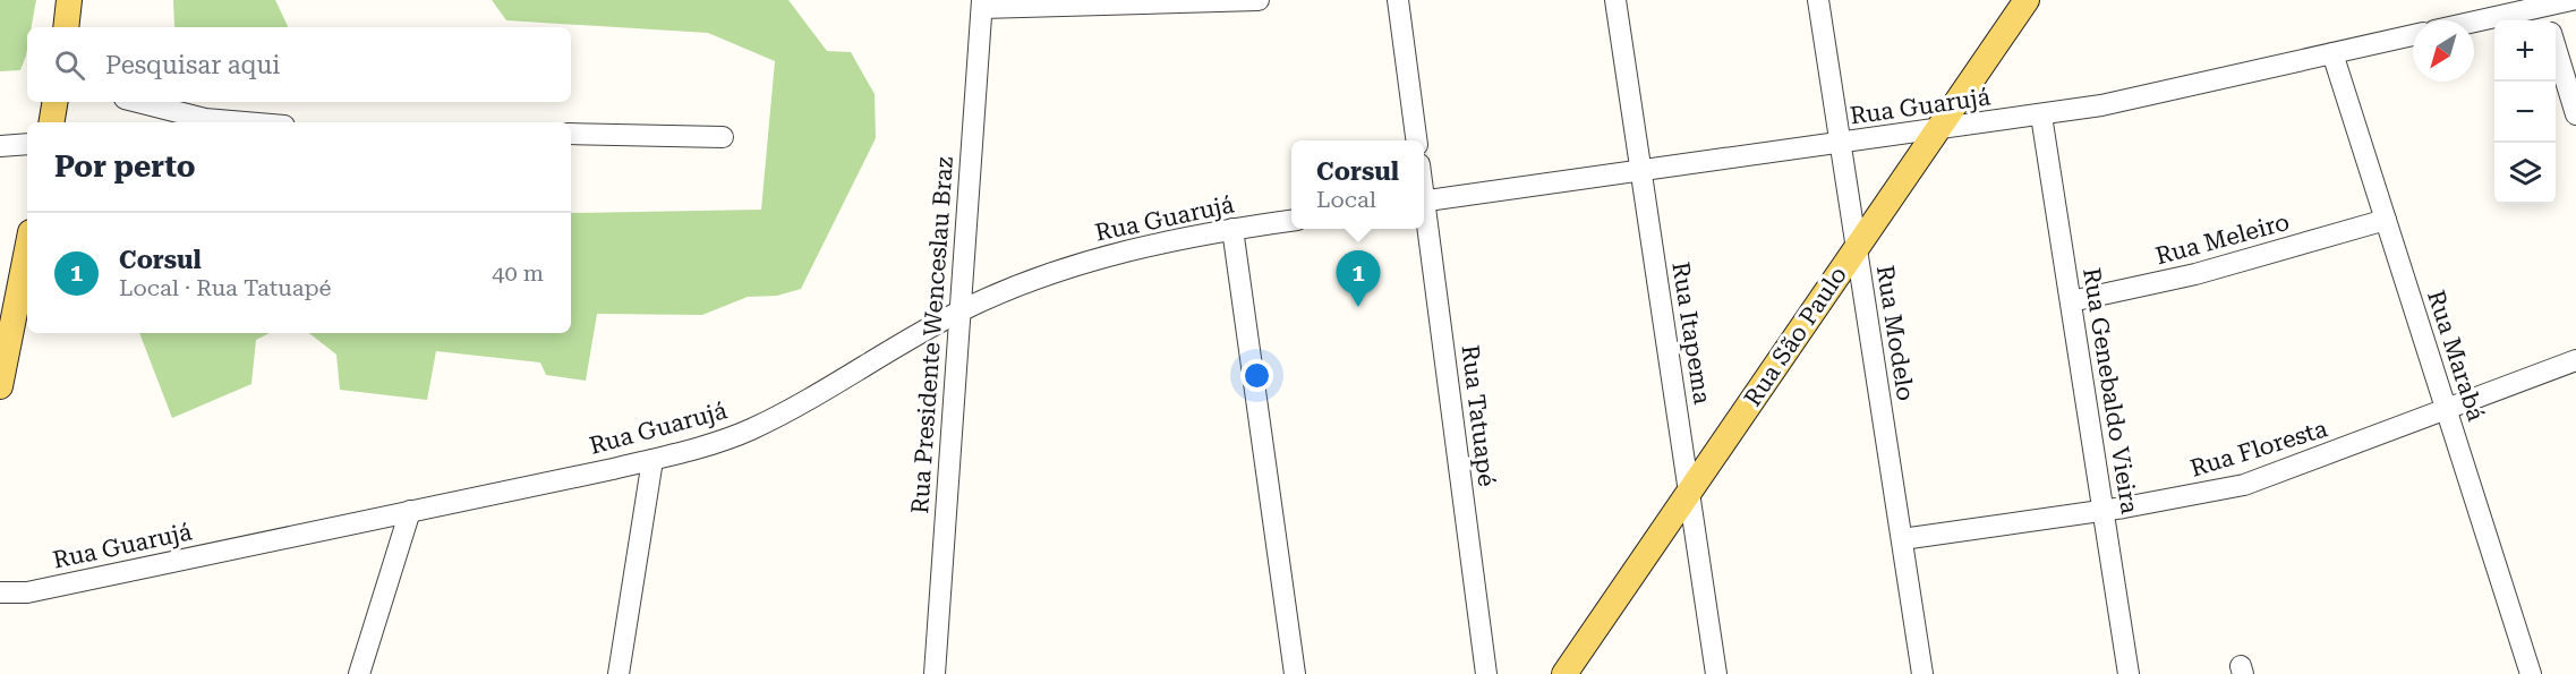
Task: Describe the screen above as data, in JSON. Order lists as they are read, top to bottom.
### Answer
{
  "streets": {
    "main road": ["Rua São Paulo"],
    "street": [
      "Rua Guarujá",
      "Rua Meleiro",
      "Rua Itapema",
      "Rua Modelo",
      "Rua Presidente Wenceslau Braz",
      "Rua Marabá",
      "Rua Genebaldo Vieira",
      "Rua Tatuapé",
      "Rua Floresta"
    ]
  },
  "crossings": [
    ["Rua Guarujá", "Rua Itapema"],
    ["Rua Guarujá", "Rua Modelo"],
    ["Rua Guarujá", "Rua Presidente Wenceslau Braz"],
    ["Rua Guarujá", "Rua São Paulo"],
    ["Rua Guarujá", "Rua Marabá"],
    ["Rua Guarujá", "Rua Genebaldo Vieira"],
    ["Rua Meleiro", "Rua Marabá"],
    ["Rua Meleiro", "Rua Genebaldo Vieira"],
    ["Rua Itapema", "Rua São Paulo"],
    ["Rua Modelo", "Rua São Paulo"],
    ["Rua Modelo", "Rua Floresta"],
    ["Rua Marabá", "Rua Floresta"],
    ["Rua Genebaldo Vieira", "Rua Floresta"]
  ],
  "north": "bottom left",
  "page": {
    "map_buttons": ["+", "−"],
    "search": "Pesquisar aqui",
    "heading": "Por perto",
    "popup": ["Corsul", "Local"],
    "list": [
      {
        "mark": "1",
        "name": "Corsul",
        "note": "Local · Rua Tatuapé",
        "value": "40 m"
      }
    ],
    "pins": "1"
  }
}
